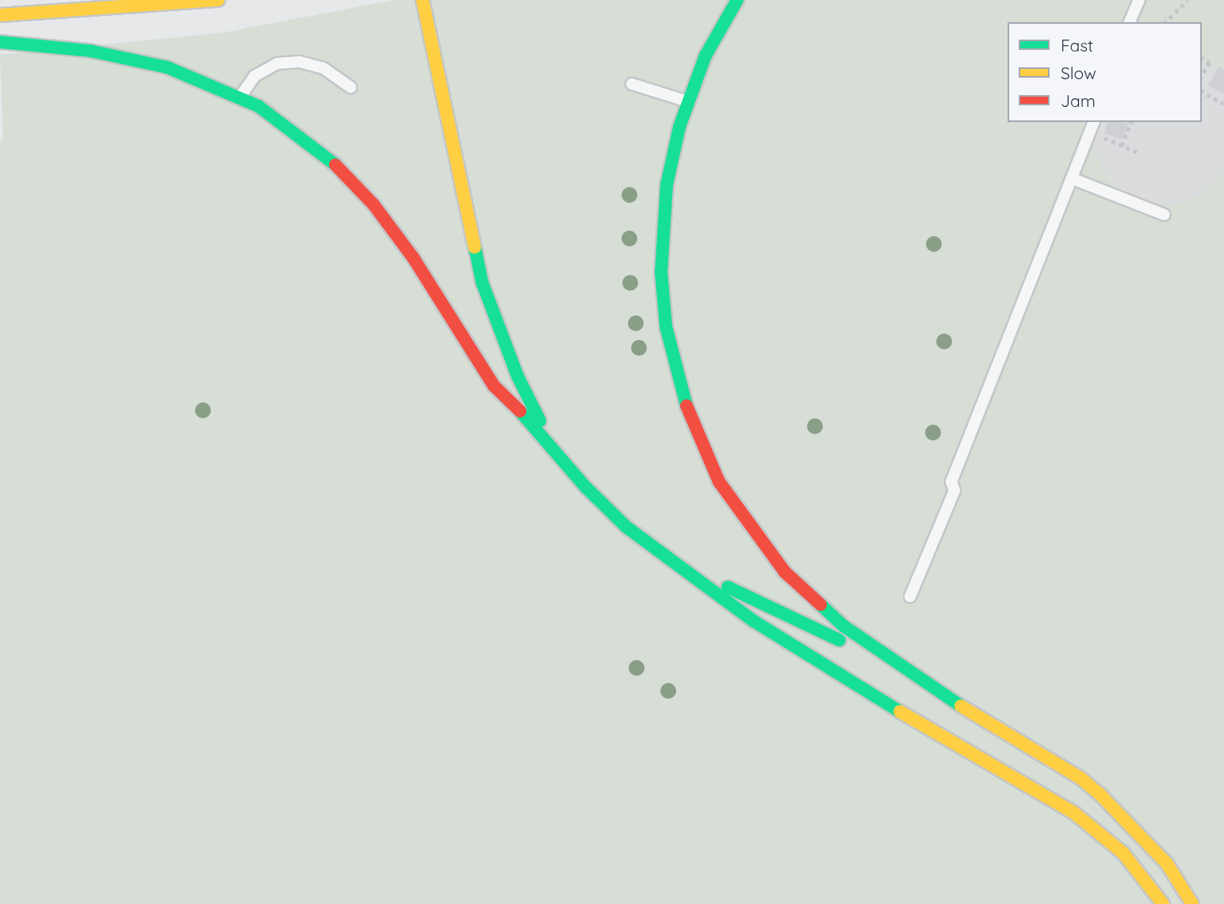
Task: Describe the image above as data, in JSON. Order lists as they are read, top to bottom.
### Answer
{
  "legend": ["Fast", "Slow", "Jam"]
}
